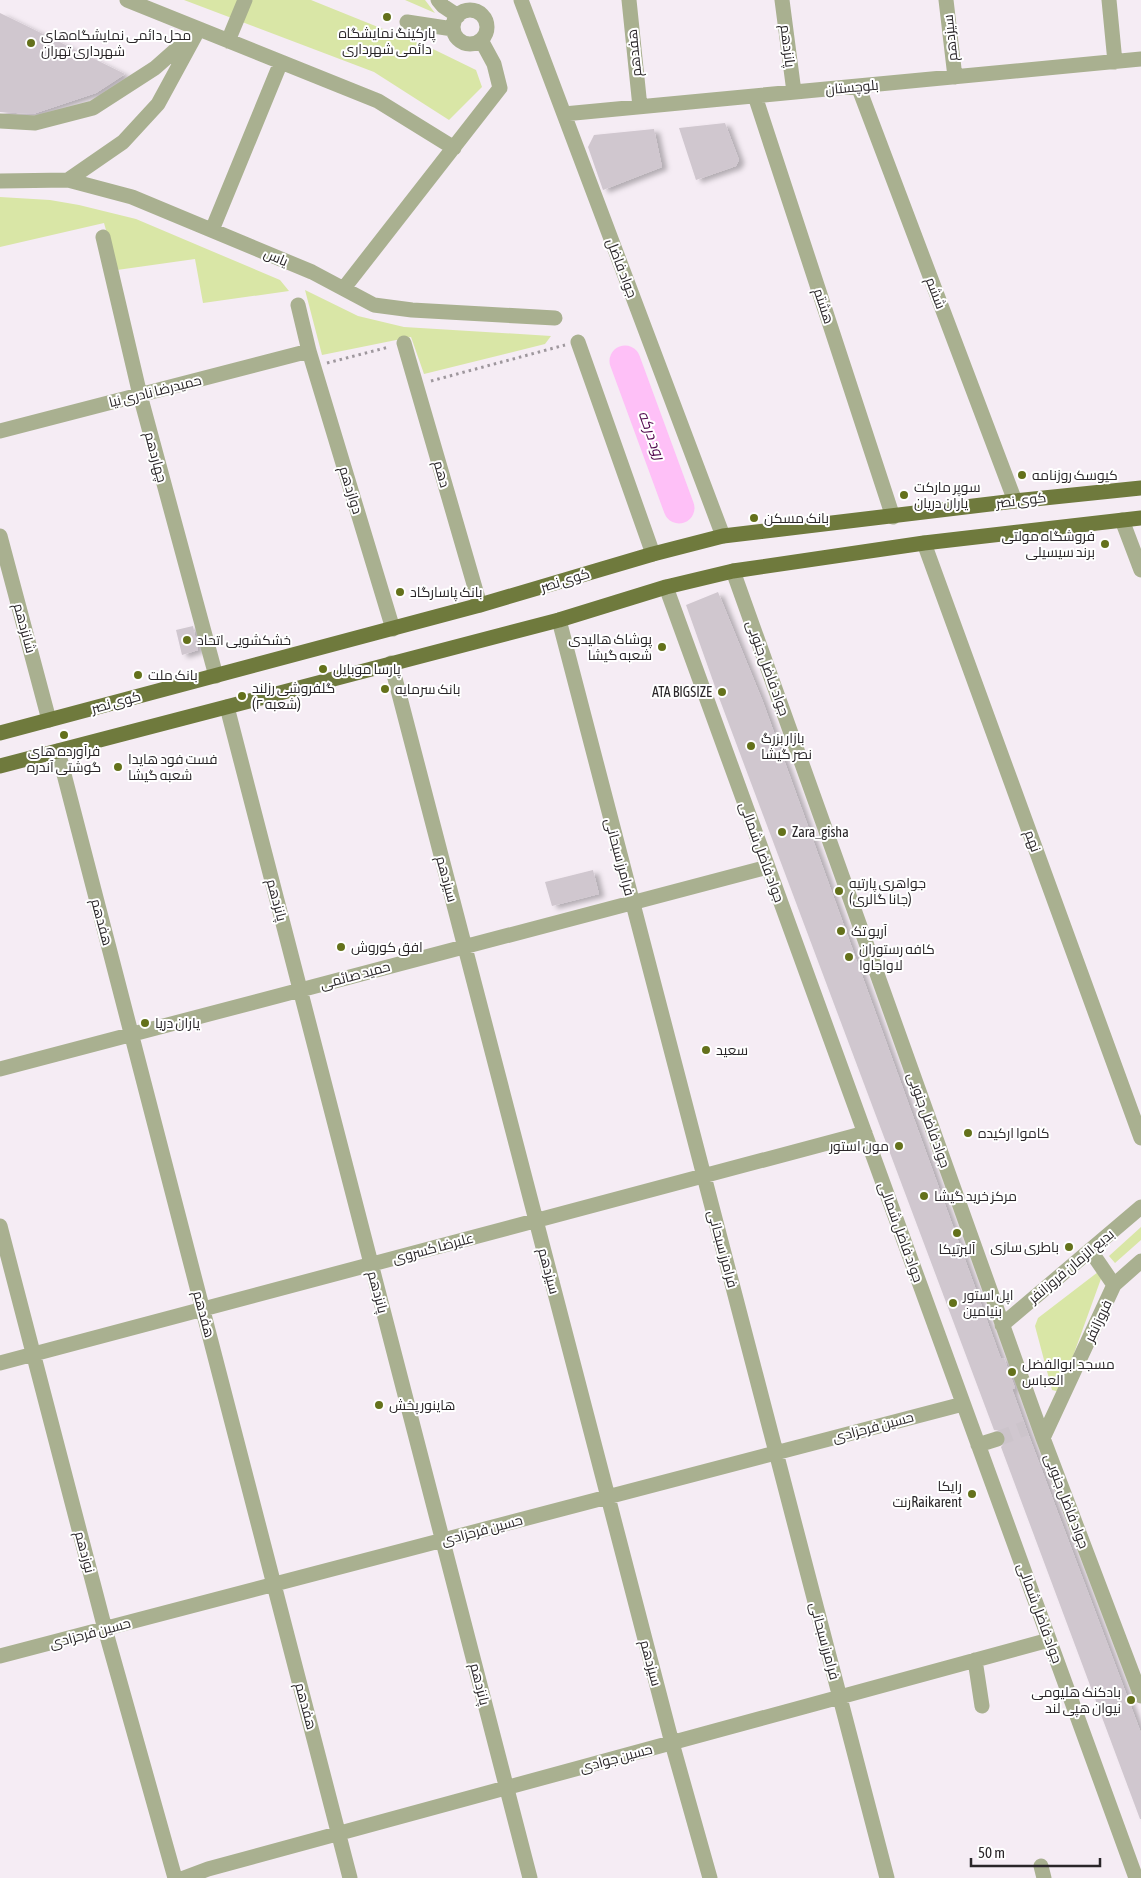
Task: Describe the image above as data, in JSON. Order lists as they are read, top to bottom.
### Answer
{
  "streets": {
    "main road": ["کوی نصر"],
    "street": [
      "سیزدهم",
      "پانزدهم",
      "هفدهم",
      "بلوچستان",
      "یاس",
      "جواد فاضل",
      "ششم",
      "هشتم",
      "حمیدرضا نادری نیا",
      "چهاردهم",
      "دهم",
      "دوازدهم",
      "شانزدهم",
      "جواد فاضل جنوبی",
      "نهم",
      "جواد فاضل شمالی",
      "فرامرز سبحانی",
      "حمید صائمی",
      "علیرضا کسروی",
      "بدیع‌ الزمان فروزانفر",
      "فروزانفر",
      "حسین فرحزادی",
      "نوزدهم",
      "حسین جوادی"
    ]
  },
  "crossings": [
    ["سیزدهم", "بلوچستان"],
    ["سیزدهم", "حمید صائمی"],
    ["سیزدهم", "علیرضا کسروی"],
    ["سیزدهم", "حسین فرحزادی"],
    ["سیزدهم", "حسین جوادی"],
    ["پانزدهم", "بلوچستان"],
    ["پانزدهم", "حمید صائمی"],
    ["پانزدهم", "علیرضا کسروی"],
    ["پانزدهم", "حسین فرحزادی"],
    ["پانزدهم", "حسین جوادی"],
    ["هفدهم", "بلوچستان"],
    ["هفدهم", "حمید صائمی"],
    ["هفدهم", "علیرضا کسروی"],
    ["هفدهم", "حسین فرحزادی"],
    ["هفدهم", "حسین جوادی"],
    ["بلوچستان", "جواد فاضل"],
    ["بلوچستان", "ششم"],
    ["بلوچستان", "هشتم"],
    ["جواد فاضل", "کوی نصر"],
    ["ششم", "کوی نصر"],
    ["هشتم", "کوی نصر"],
    ["حمیدرضا نادری نیا", "چهاردهم"],
    ["حمیدرضا نادری نیا", "دوازدهم"],
    ["چهاردهم", "کوی نصر"],
    ["دهم", "کوی نصر"],
    ["دوازدهم", "کوی نصر"],
    ["کوی نصر", "شانزدهم"],
    ["جواد فاضل جنوبی", "بدیع‌ الزمان فروزانفر"],
    ["جواد فاضل جنوبی", "فروزانفر"],
    ["جواد فاضل شمالی", "حمید صائمی"],
    ["جواد فاضل شمالی", "علیرضا کسروی"],
    ["جواد فاضل شمالی", "حسین فرحزادی"],
    ["جواد فاضل شمالی", "حسین جوادی"],
    ["فرامرز سبحانی", "حمید صائمی"],
    ["فرامرز سبحانی", "علیرضا کسروی"],
    ["فرامرز سبحانی", "حسین فرحزادی"],
    ["فرامرز سبحانی", "حسین جوادی"],
    ["علیرضا کسروی", "نوزدهم"],
    ["حسین فرحزادی", "نوزدهم"]
  ],
  "water": ["رود درکه"],
  "places": [
    "پارکینگ نمایشگاه دائمی شهرداری",
    "محل دائمی نمایشگاه‌های شهرداری تهران",
    "کیوسک روزنامه",
    "سوپر مارکت یاران دریان",
    "بانک مسکن",
    "فروشگاه مولتی برند سیسیلی",
    "بانک پاسارگاد",
    "خشکشویی اتحاد",
    "پوشاک هالیدی شعبه گیشا",
    "پارسا موبایل",
    "بانک ملت",
    "بانک سرمایه",
    "ATA BIGSIZE",
    "گلفروشی رزلند (شعبه ۲)",
    "فرآورده های گوشتی آندره",
    "بازار بزرگ نصر گیشا",
    "فست فود هایدا شعبه گیشا",
    "Zara_gisha",
    "جواهری پارتیه (جانا گالری)",
    "آریو تک",
    "افق کوروش",
    "کافه رستوران لاواجاوا",
    "یاران دریا",
    "سعید",
    "کاموا ارکیده",
    "مون استور",
    "مرکز خرید گیشا",
    "آلبرتیکا",
    "باطری سازی",
    "اپل استور بنیامین",
    "مسجد ابوالفضل العباس",
    "هاينور پخش",
    "رایکا رنتRaikarent",
    "بادکنک هلیومی نیوان هپی لند"
  ],
  "scale_bar": "50 m"
}
